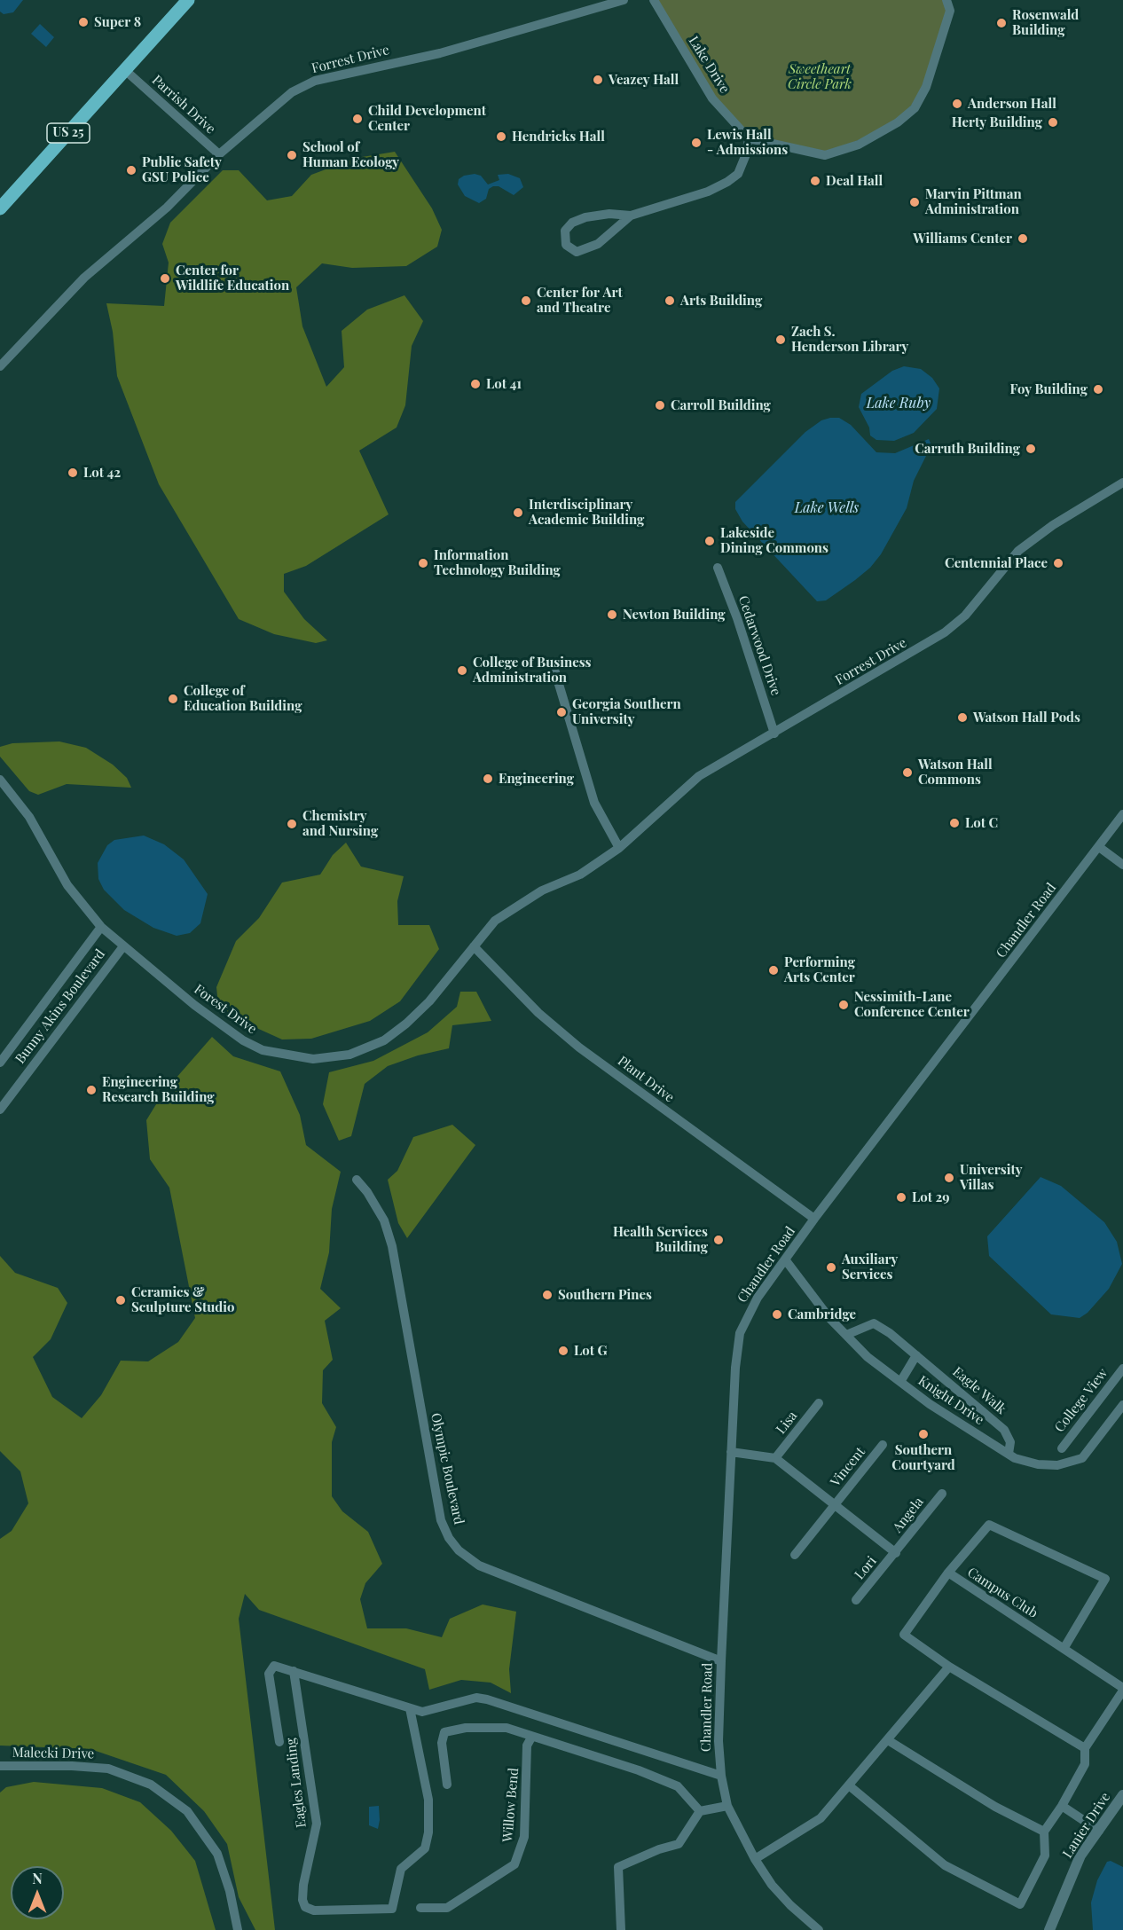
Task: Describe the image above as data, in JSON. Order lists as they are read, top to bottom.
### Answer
{
  "streets": {
    "main road": ["US 25"],
    "street": [
      "Forrest Drive",
      "Lake Drive",
      "Parrish Drive",
      "Cedarwood Drive",
      "Chandler Road",
      "Bunny Akins Boulevard",
      "Forest Drive",
      "Plant Drive",
      "Eagle Walk",
      "Knight Drive",
      "College View",
      "Lisa",
      "Vincent",
      "Olympic Boulevard",
      "Angela",
      "Lori",
      "Campus Club",
      "Malecki Drive",
      "Eagles Landing",
      "Willow Bend",
      "Lanier Drive"
    ]
  },
  "crossings": [
    ["Forrest Drive", "Parrish Drive"],
    ["Forrest Drive", "Cedarwood Drive"],
    ["Forrest Drive", "Forest Drive"],
    ["Parrish Drive", "US 25"],
    ["Chandler Road", "Plant Drive"],
    ["Chandler Road", "Knight Drive"],
    ["Chandler Road", "Olympic Boulevard"],
    ["Chandler Road", "Eagles Landing"],
    ["Bunny Akins Boulevard", "Forest Drive"],
    ["Forest Drive", "Plant Drive"],
    ["Eagle Walk", "Knight Drive"],
    ["Angela", "Lori"]
  ],
  "water": ["Lake Ruby", "Lake Wells"],
  "parks": ["Sweetheart Circle Park"],
  "places": [
    "Super 8",
    "Rosenwald Building",
    "Veazey Hall",
    "Anderson Hall",
    "Child Development Center",
    "Herty Building",
    "Hendricks Hall",
    "Lewis Hall - Admissions",
    "School of Human Ecology",
    "Public Safety GSU Police",
    "Deal Hall",
    "Marvin Pittman Administration",
    "Williams Center",
    "Center for Wildlife Education",
    "Center for Art and Theatre",
    "Arts Building",
    "Zach S. Henderson Library",
    "Lot 41",
    "Foy Building",
    "Carroll Building",
    "Carruth Building",
    "Lot 42",
    "Interdisciplinary Academic Building",
    "Lakeside Dining Commons",
    "Information Technology Building",
    "Centennial Place",
    "Newton Building",
    "College of Business Administration",
    "College of Education Building",
    "Georgia Southern University",
    "Watson Hall Pods",
    "Watson Hall Commons",
    "Engineering",
    "Lot C",
    "Chemistry and Nursing",
    "Performing Arts Center",
    "Nessimith-Lane Conference Center",
    "Engineering Research Building",
    "University Villas",
    "Lot 29",
    "Health Services Building",
    "Auxiliary Services",
    "Southern Pines",
    "Ceramics & Sculpture Studio",
    "Cambridge",
    "Lot G",
    "Southern Courtyard"
  ],
  "north": "top"
}
